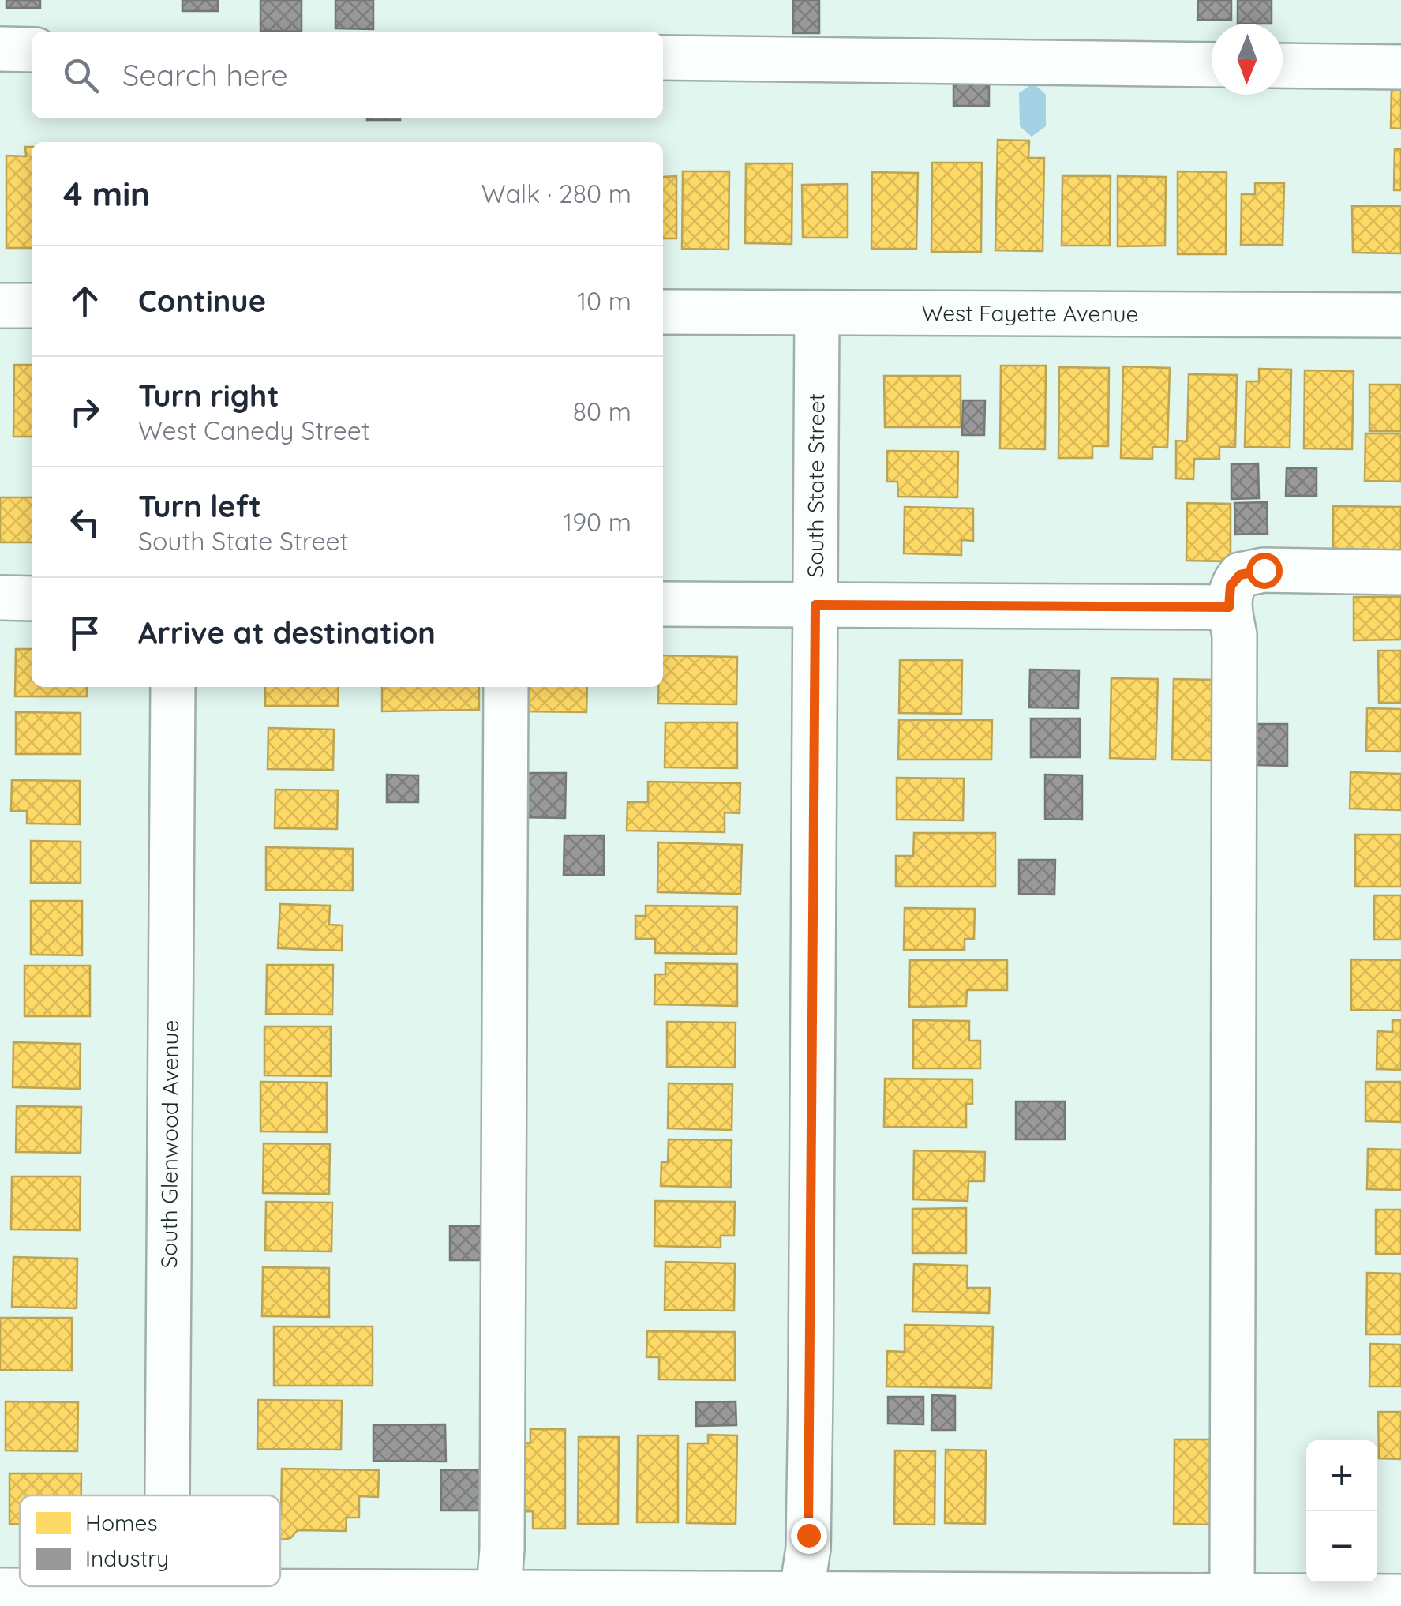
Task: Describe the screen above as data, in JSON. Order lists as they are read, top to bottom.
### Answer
{
  "streets": {
    "street": ["West Fayette Avenue", "South State Street", "South Glenwood Avenue"]
  },
  "crossings": [
    ["West Fayette Avenue", "South State Street"]
  ],
  "legend": ["Homes", "Industry"],
  "north": "bottom",
  "page": {
    "search": "Search here",
    "heading": ["4 min", "Walk · 280 m"],
    "list": [
      ["Continue", "10 m"],
      ["Turn right", "West Canedy Street", "80 m"],
      ["Turn left", "South State Street", "190 m"],
      "Arrive at destination"
    ],
    "map_buttons": ["+", "−"]
  }
}
